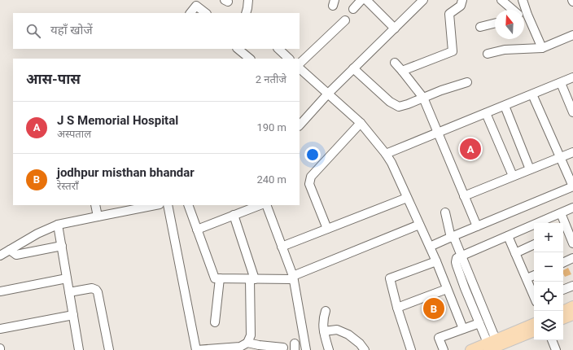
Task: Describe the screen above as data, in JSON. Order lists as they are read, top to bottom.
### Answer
{
  "north": "top",
  "page": {
    "search": "यहाँ खोजें",
    "heading": ["आस-पास", "2 नतीजे"],
    "list": [
      {
        "mark": "A",
        "name": "J S Memorial Hospital",
        "note": "अस्पताल",
        "value": "190 m"
      },
      {
        "mark": "B",
        "name": "jodhpur misthan bhandar",
        "note": "रेस्तराँ",
        "value": "240 m"
      }
    ],
    "pins": ["A", "B"],
    "map_buttons": ["+", "−"]
  }
}
